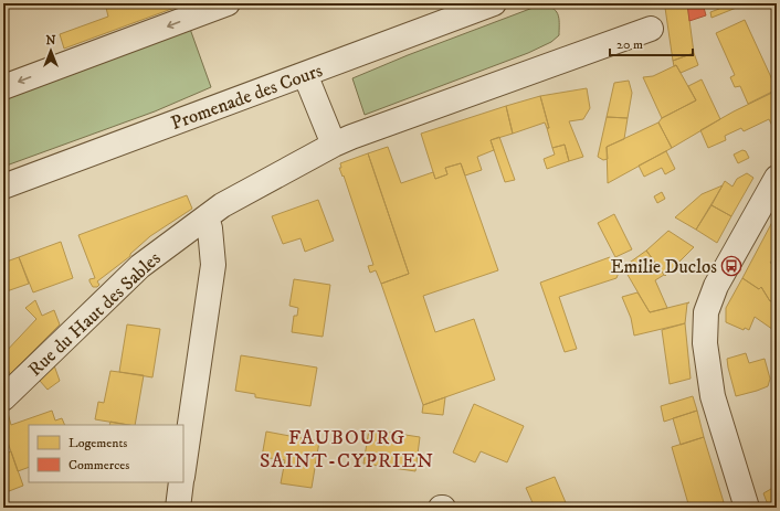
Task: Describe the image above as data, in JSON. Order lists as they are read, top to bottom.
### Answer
{
  "streets": {
    "street": ["Promenade des Cours", "Rue du Haut des Sables"]
  },
  "districts": ["FAUBOURG SAINT-CYPRIEN"],
  "places": {
    "bus stop": ["Emilie Duclos"]
  },
  "legend": ["Logements", "Commerces"],
  "scale_bar": "20 m",
  "north": "top"
}
